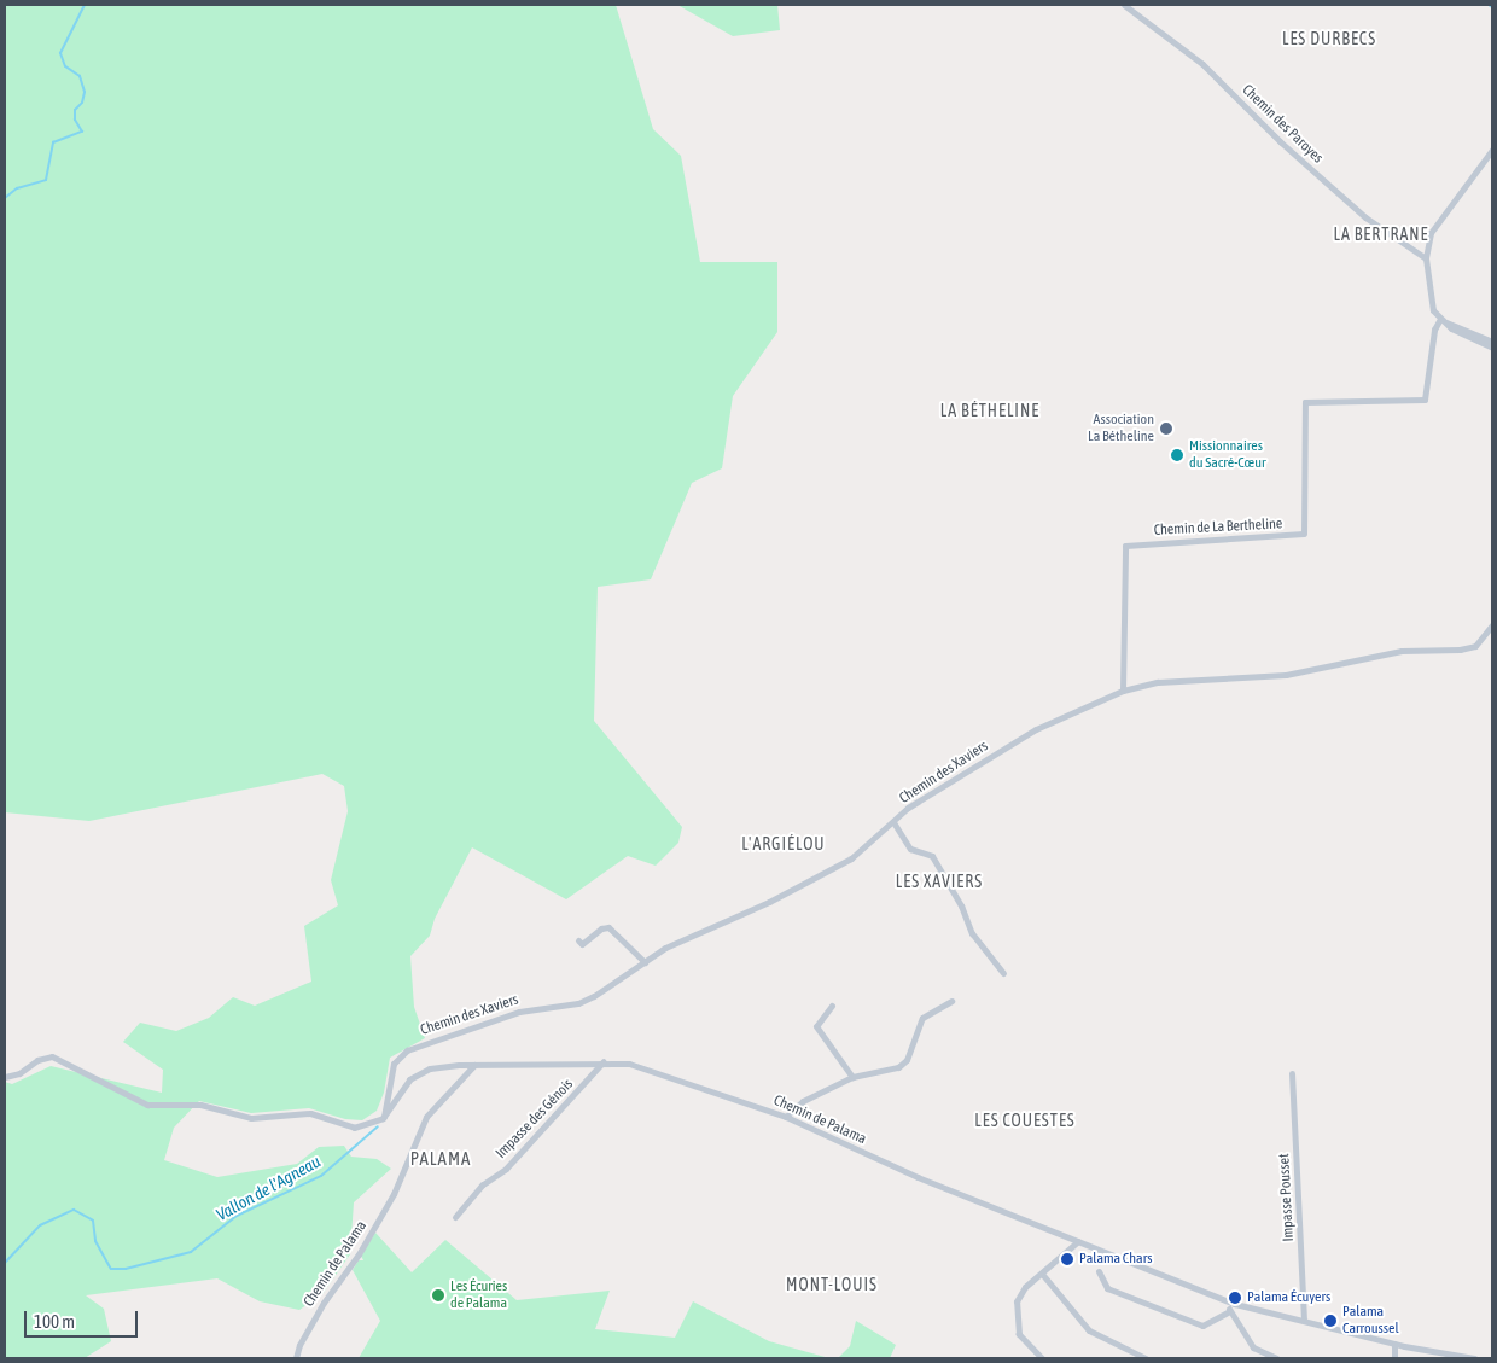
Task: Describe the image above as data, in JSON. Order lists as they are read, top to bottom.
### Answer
{
  "streets": {
    "street": [
      "Chemin des Paroyes",
      "Chemin de La Bertheline",
      "Chemin des Xaviers",
      "Impasse des Génois",
      "Chemin de Palama",
      "Impasse Pousset"
    ]
  },
  "crossings": [
    ["Chemin de La Bertheline", "Chemin des Xaviers"],
    ["Impasse des Génois", "Chemin de Palama"],
    ["Chemin de Palama", "Impasse Pousset"]
  ],
  "districts": [
    "LES DURBECS",
    "LA BERTRANE",
    "LA BÉTHELINE",
    "L'ARGIÉLOU",
    "LES XAVIERS",
    "LES COUESTES",
    "PALAMA",
    "MONT-LOUIS"
  ],
  "water": ["Vallon de l'Agneau"],
  "places": [
    "Association La Bétheline",
    "Missionnaires du Sacré-Cœur",
    "Palama Chars",
    "Les Écuries de Palama",
    "Palama Écuyers",
    "Palama Carroussel"
  ],
  "scale_bar": "100 m"
}
